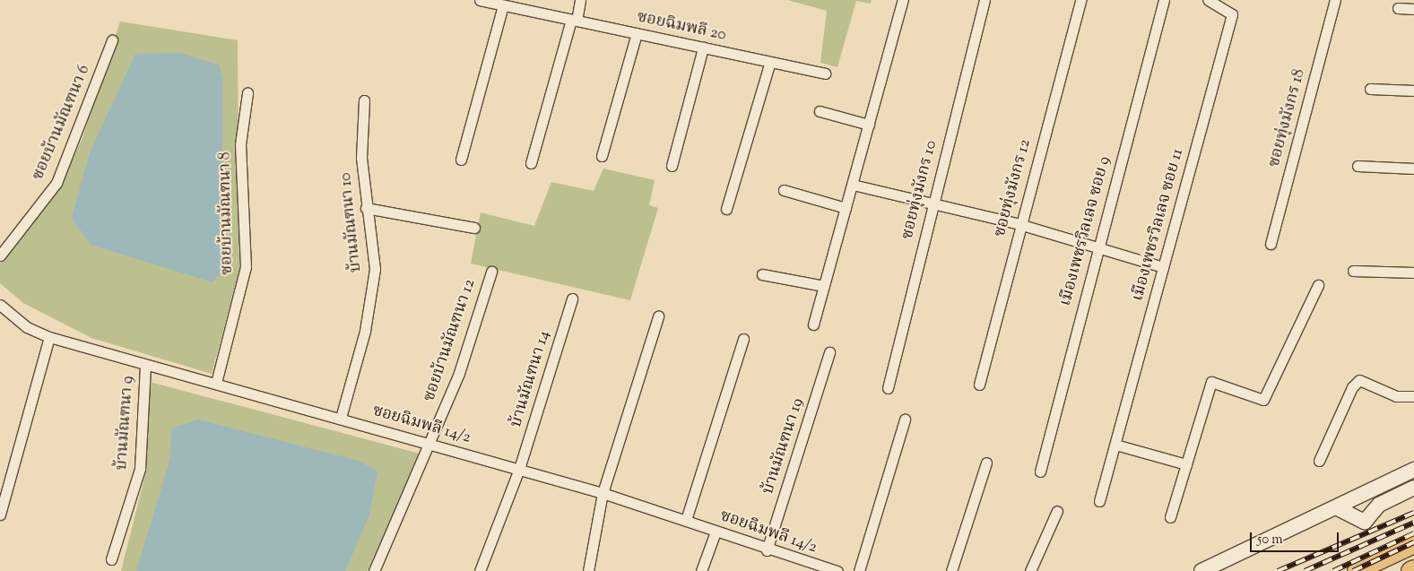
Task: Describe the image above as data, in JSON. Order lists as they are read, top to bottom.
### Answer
{
  "streets": {
    "street": [
      "ซอยฉิมพลี 20",
      "ซอยทุ่งมังกร 18",
      "ซอยบ้านมัณฑนา 6",
      "ซอยทุ่งมังกร 12",
      "ซอยทุ่งมังกร 10",
      "ซอยบ้านมัณฑนา 8",
      "บ้านมัณฑนา 10",
      "เมืองเพชรวิลเลจ ซอย 11",
      "เมืองเพชรวิลเลจ ซอย 9",
      "ซอยบ้านมัณฑนา 12",
      "บ้านมัณฑนา 14",
      "บ้านมัณฑนา 9",
      "ซอยฉิมพลี 14/2",
      "บ้านมัณฑนา 19"
    ]
  },
  "crossings": [
    ["ซอยบ้านมัณฑนา 8", "ซอยฉิมพลี 14/2"],
    ["บ้านมัณฑนา 10", "ซอยฉิมพลี 14/2"],
    ["ซอยบ้านมัณฑนา 12", "ซอยฉิมพลี 14/2"],
    ["บ้านมัณฑนา 14", "ซอยฉิมพลี 14/2"],
    ["บ้านมัณฑนา 9", "ซอยฉิมพลี 14/2"],
    ["ซอยฉิมพลี 14/2", "บ้านมัณฑนา 19"]
  ],
  "scale_bar": "50 m"
}
